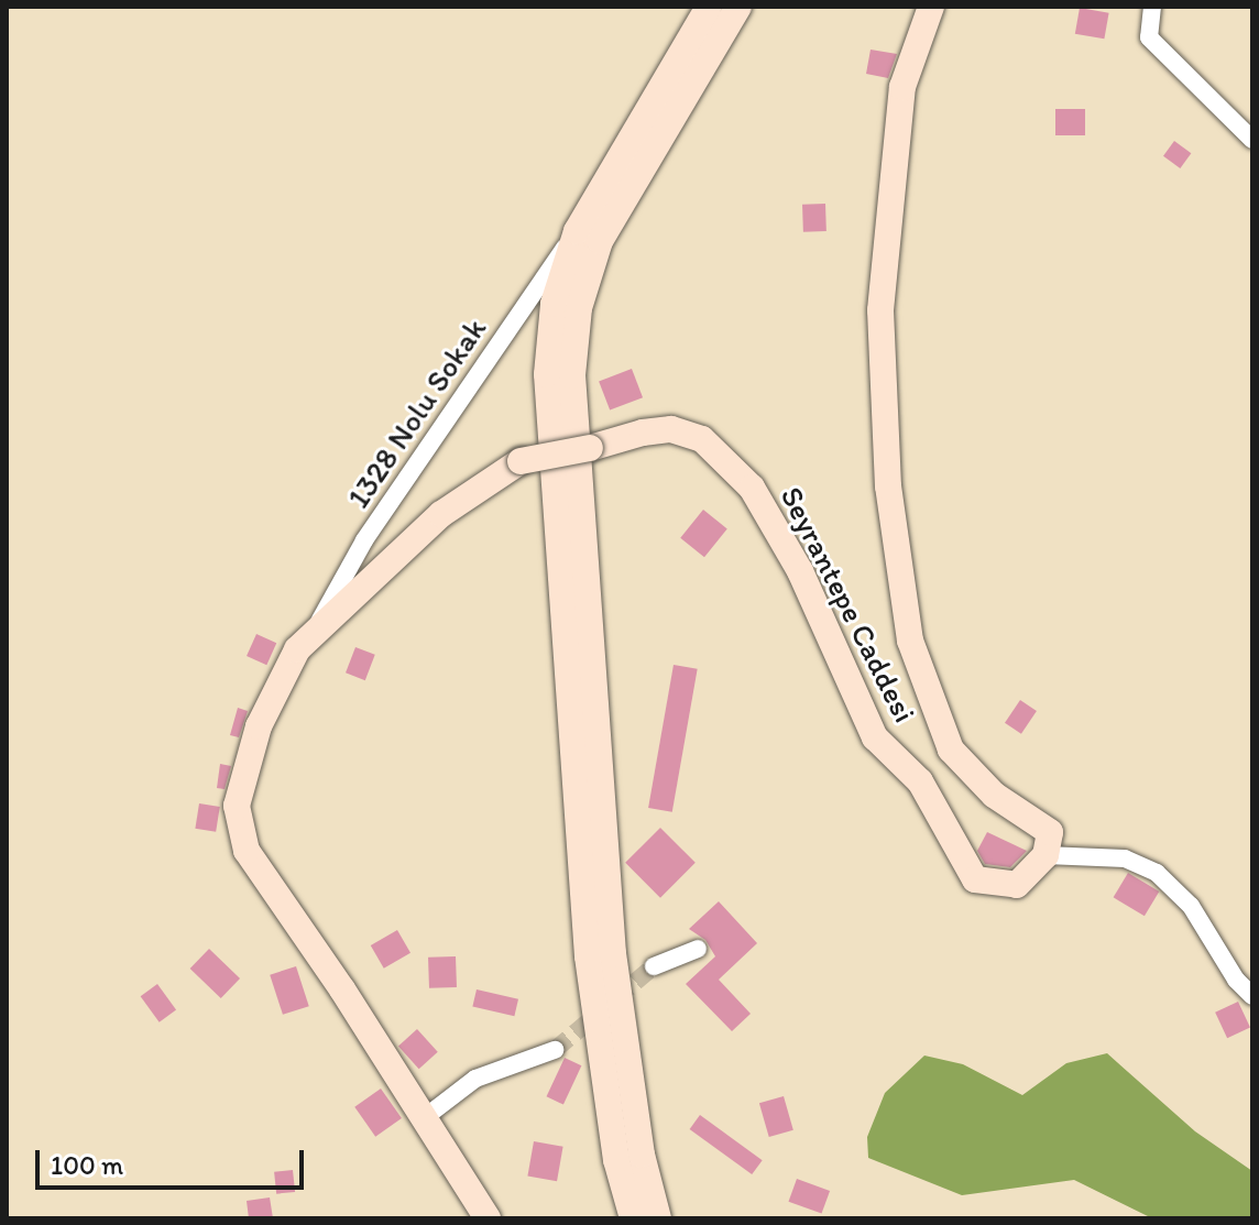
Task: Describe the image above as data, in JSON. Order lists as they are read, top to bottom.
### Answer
{
  "streets": {
    "street": ["1328 Nolu Sokak", "Seyrantepe Caddesi"]
  },
  "crossings": [
    ["1328 Nolu Sokak", "Seyrantepe Caddesi"]
  ],
  "scale_bar": "100 m"
}
